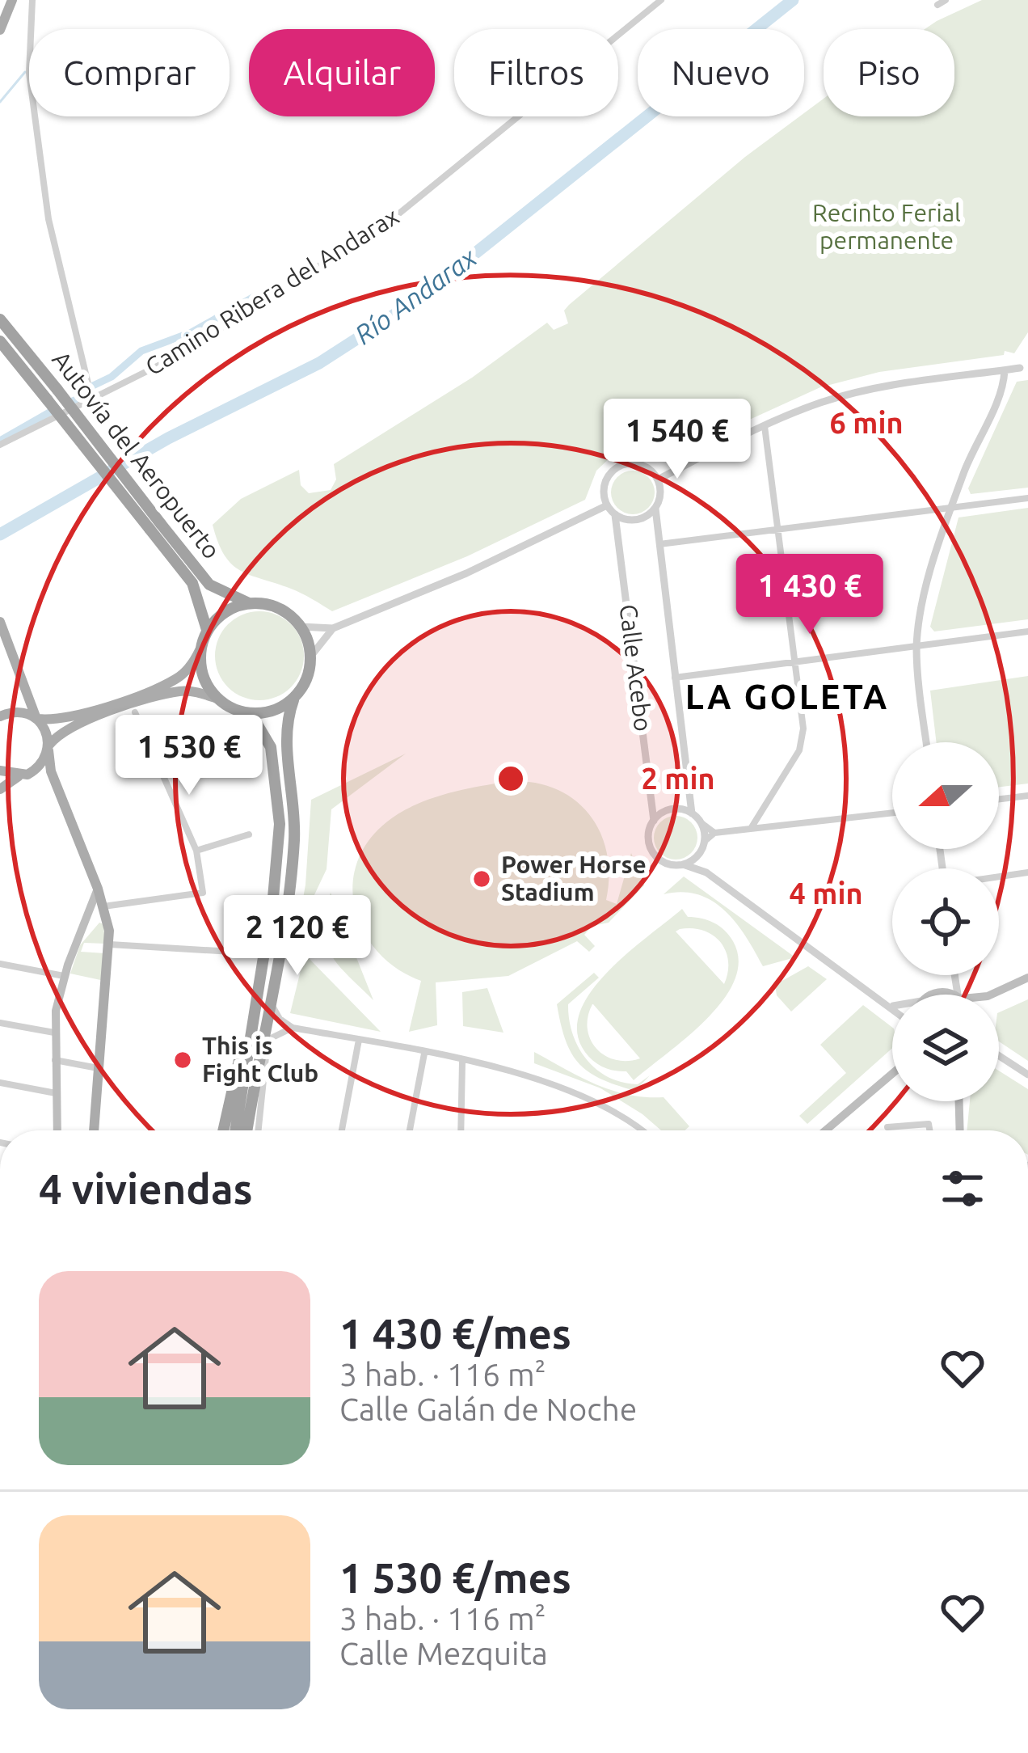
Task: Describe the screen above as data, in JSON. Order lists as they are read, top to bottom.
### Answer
{
  "streets": {
    "highway": ["Autovía del Aeropuerto"],
    "street": ["Camino Ribera del Andarax", "Calle Acebo"]
  },
  "districts": ["LA GOLETA"],
  "water": ["Río Andarax"],
  "parks": ["Recinto Ferial permanente"],
  "places": ["Power Horse Stadium", "This is Fight Club"],
  "north": "left",
  "page": {
    "chip": [
      "Comprar",
      "Alquilar",
      "Filtros",
      "Nuevo",
      "Piso"
    ],
    "price": [
      "1 540 €",
      "1 430 €",
      "1 530 €",
      "2 120 €"
    ],
    "heading": "4 viviendas",
    "list": [
      {
        "name": "1 430 €/mes",
        "note": "3 hab. · 116 m² · Calle Galán de Noche"
      },
      {
        "name": "1 530 €/mes",
        "note": "3 hab. · 116 m² · Calle Mezquita"
      }
    ]
  },
  "rings": ["6 min", "2 min", "4 min"]
}
